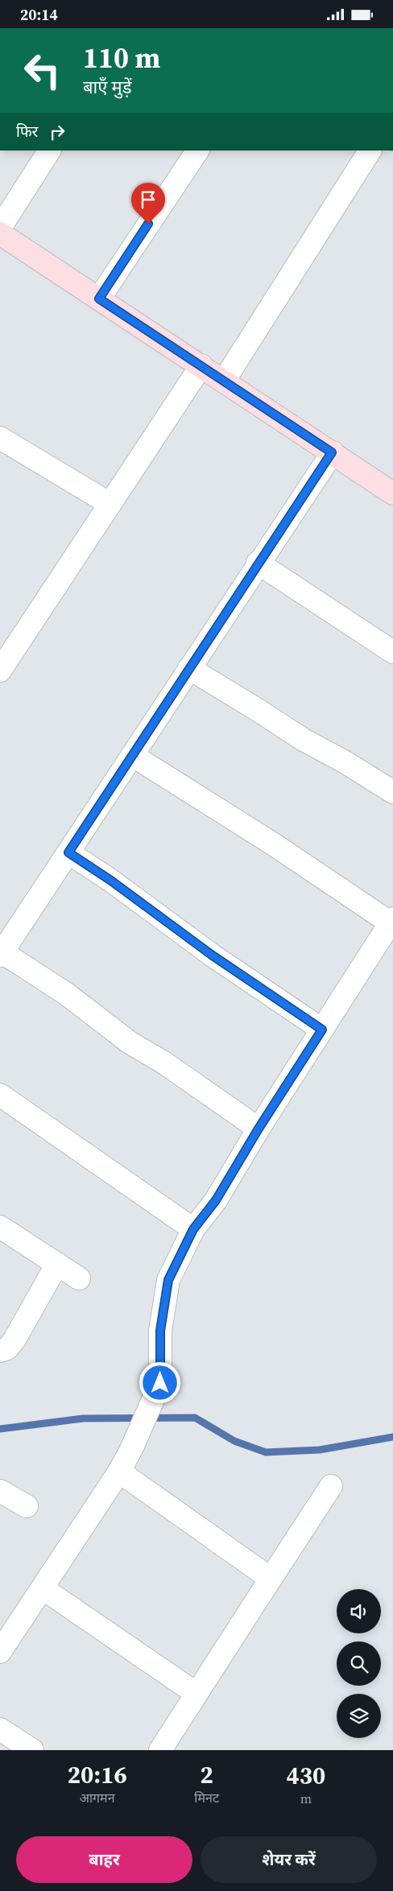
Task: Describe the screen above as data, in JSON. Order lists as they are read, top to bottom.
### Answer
{
  "page": {
    "status": "20:14",
    "turn": ["110 m", "बाएँ मुड़ें"],
    "then": "फिर",
    "eta": [
      "20:16",
      "आगमन",
      "2",
      "मिनट",
      "430",
      "m"
    ],
    "buttons": ["बाहर", "शेयर करें"]
  }
}
